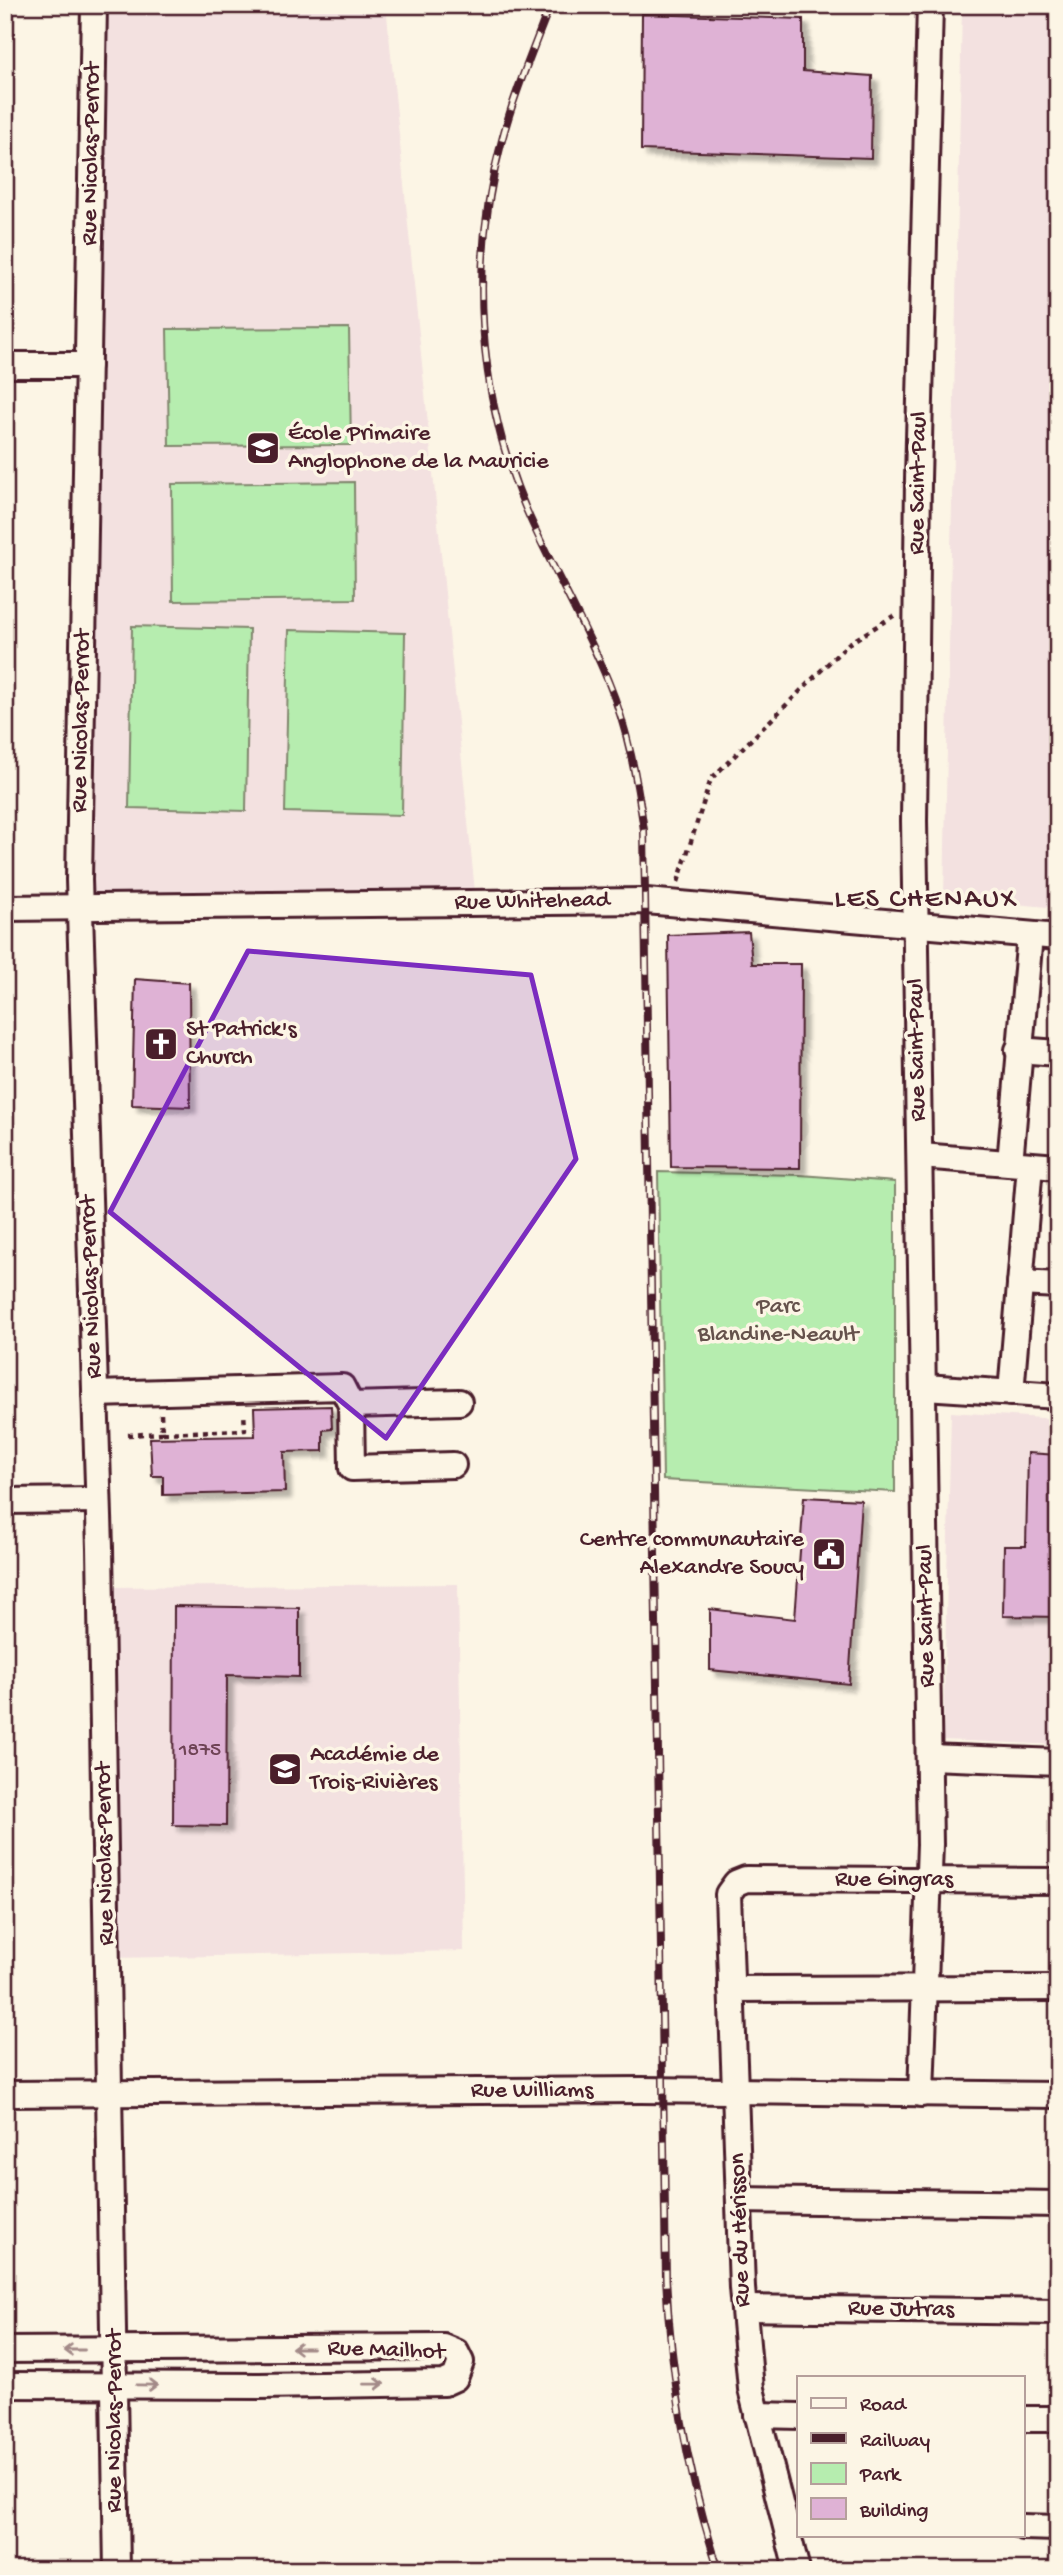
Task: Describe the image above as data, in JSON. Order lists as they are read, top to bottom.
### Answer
{
  "streets": {
    "street": [
      "Rue Nicolas-Perrot",
      "Rue Saint-Paul",
      "Rue Whitehead",
      "Rue Gingras",
      "Rue Williams",
      "Rue du Hérisson",
      "Rue Jutras",
      "Rue Mailhot"
    ]
  },
  "crossings": [
    ["Rue Nicolas-Perrot", "Rue Whitehead"],
    ["Rue Nicolas-Perrot", "Rue Williams"],
    ["Rue Nicolas-Perrot", "Rue Mailhot"],
    ["Rue Saint-Paul", "Rue Whitehead"],
    ["Rue Saint-Paul", "Rue Gingras"],
    ["Rue Saint-Paul", "Rue Williams"],
    ["Rue Gingras", "Rue du Hérisson"],
    ["Rue Williams", "Rue du Hérisson"],
    ["Rue du Hérisson", "Rue Jutras"]
  ],
  "districts": ["LES CHENAUX"],
  "parks": ["Parc Blandine-Neault"],
  "places": {
    "school or university": ["École Primaire Anglophone de la Mauricie", "Académie de Trois-Rivières"],
    "church": ["St Patrick's Church"],
    "public building": ["Centre communautaire Alexandre Soucy"]
  },
  "house_numbers": ["1875"],
  "legend": [
    "Road",
    "Railway",
    "Park",
    "Building"
  ]
}
